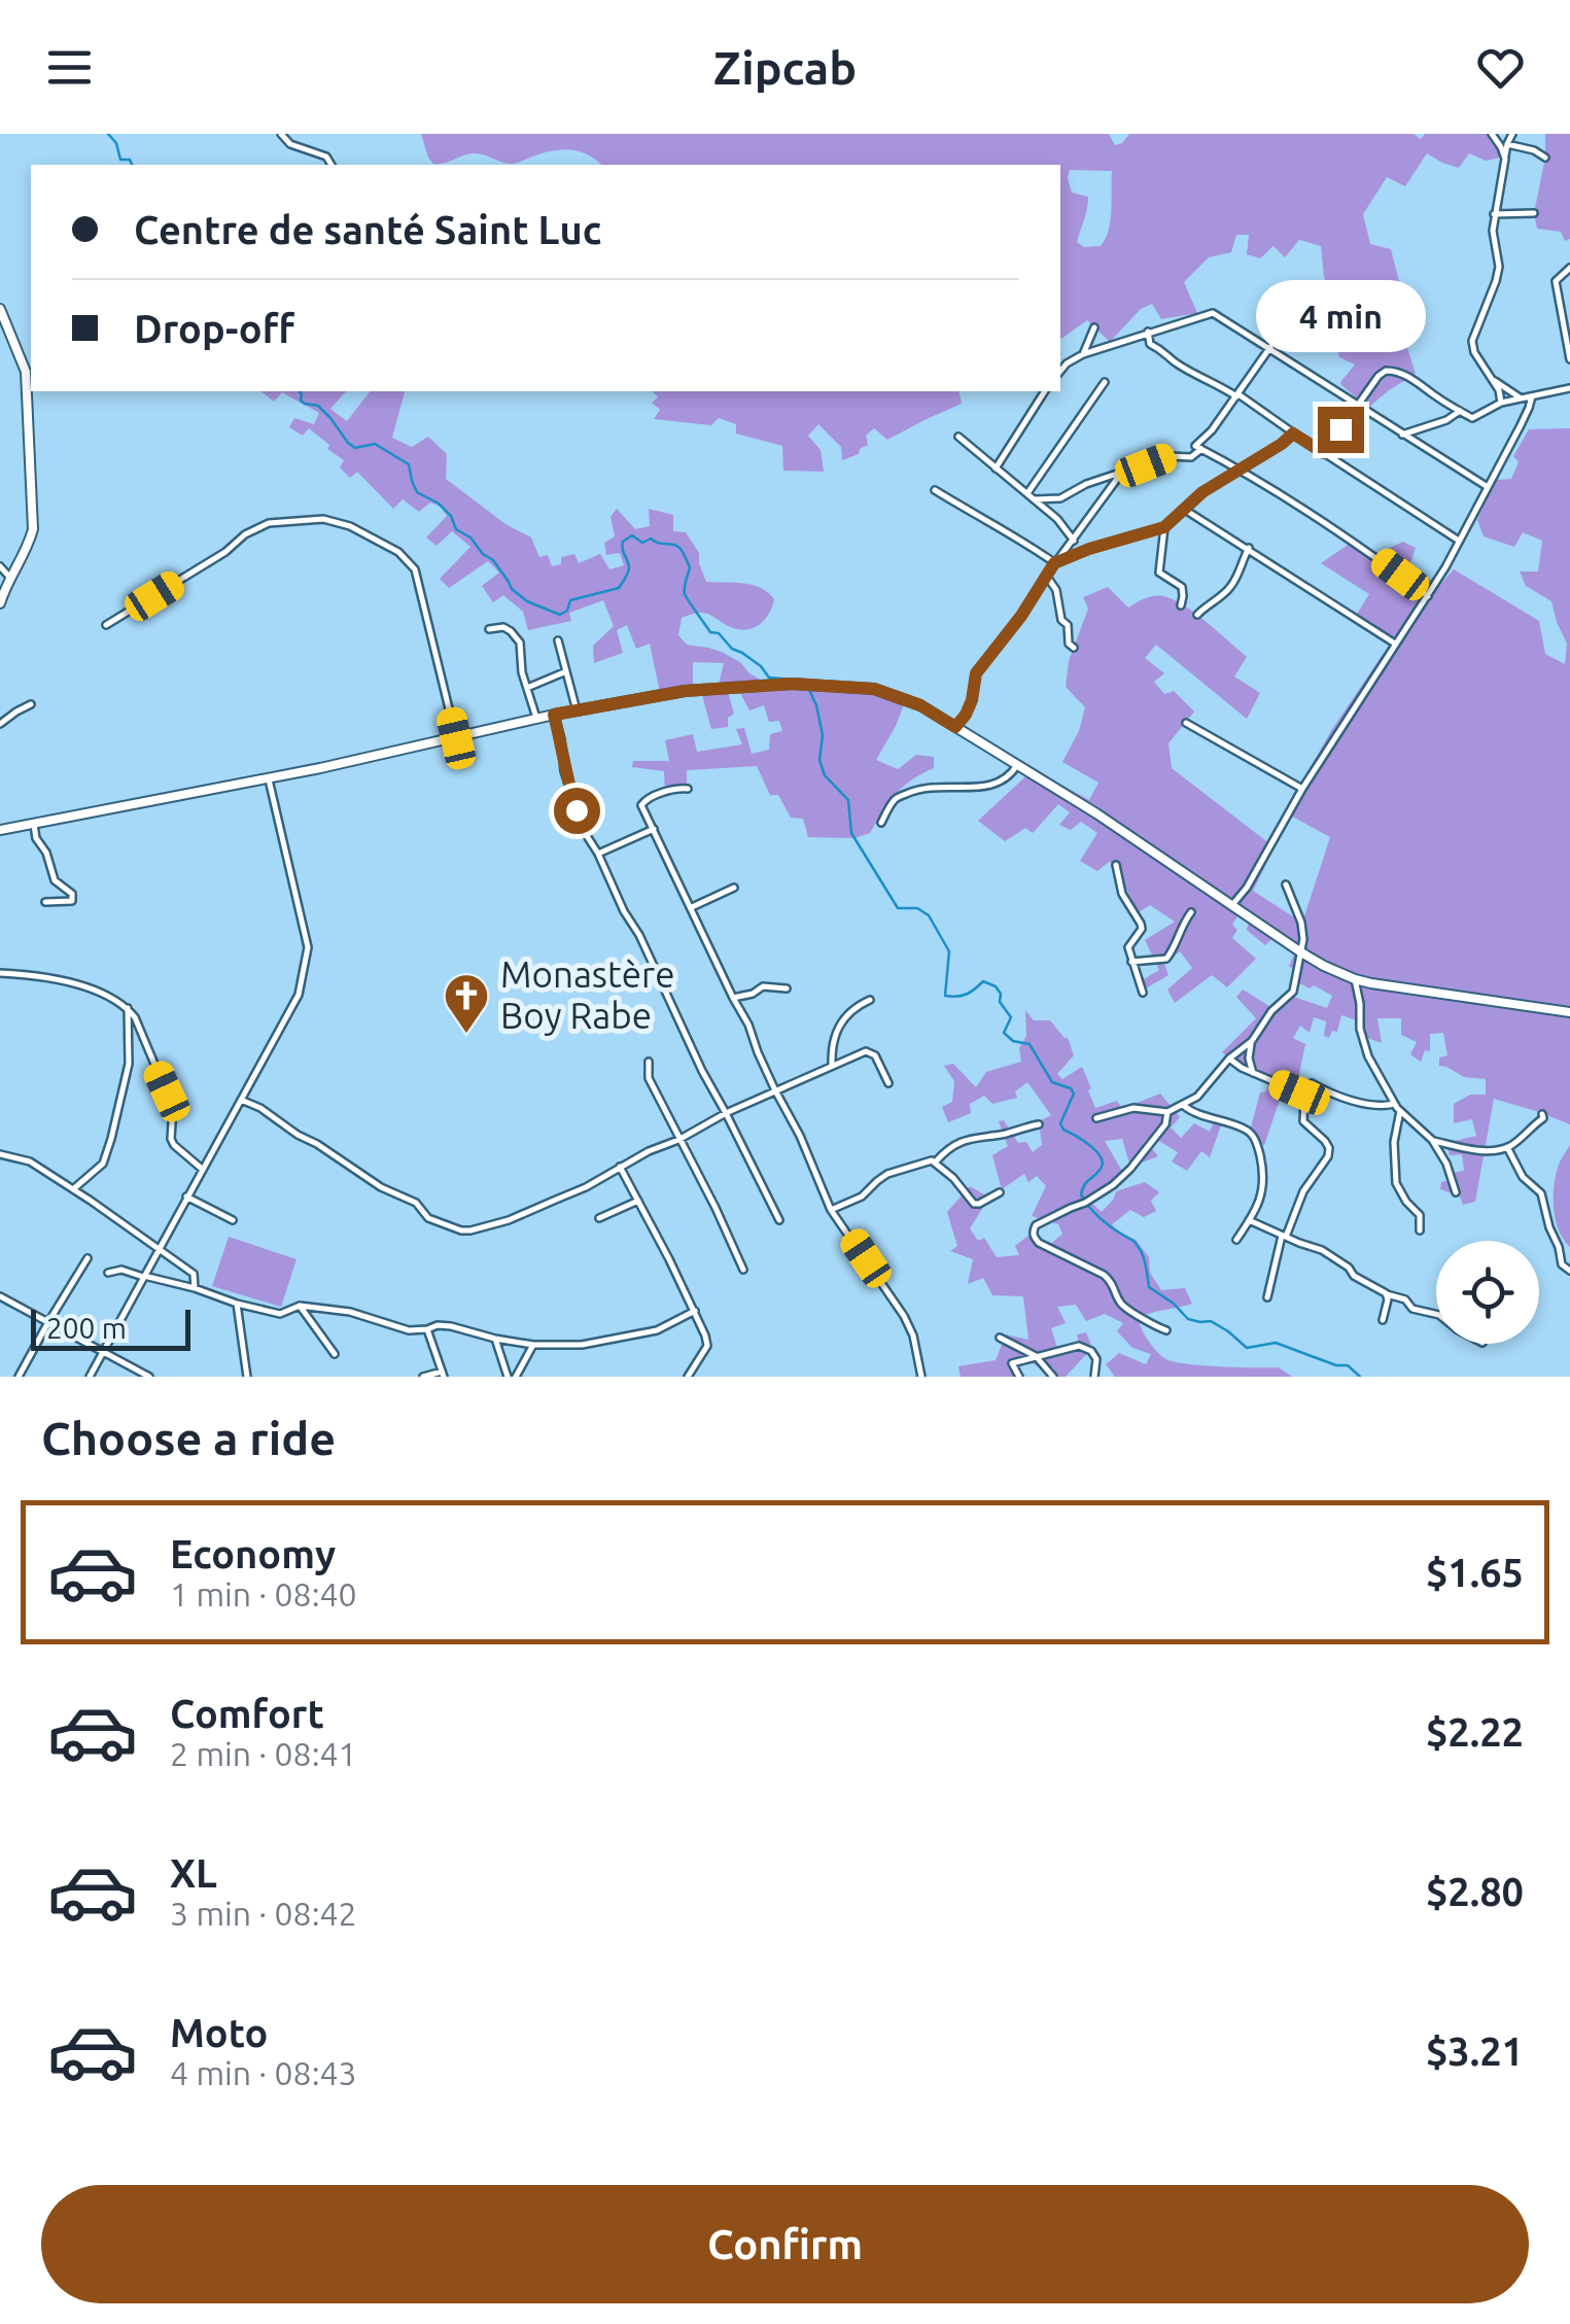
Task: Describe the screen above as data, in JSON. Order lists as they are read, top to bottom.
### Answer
{
  "places": {
    "church": ["Monastère Boy Rabe"]
  },
  "scale_bar": "200 m",
  "page": {
    "header": "Zipcab",
    "banner": ["Centre de santé Saint Luc", "Drop-off"],
    "bubble": "4 min",
    "scale": "200 m",
    "heading": "Choose a ride",
    "list": [
      {
        "name": "Economy",
        "note": "1 min · 08:40",
        "value": "$1.65"
      },
      {
        "name": "Comfort",
        "note": "2 min · 08:41",
        "value": "$2.22"
      },
      {
        "name": "XL",
        "note": "3 min · 08:42",
        "value": "$2.80"
      },
      {
        "name": "Moto",
        "note": "4 min · 08:43",
        "value": "$3.21"
      }
    ],
    "buttons": "Confirm"
  }
}
